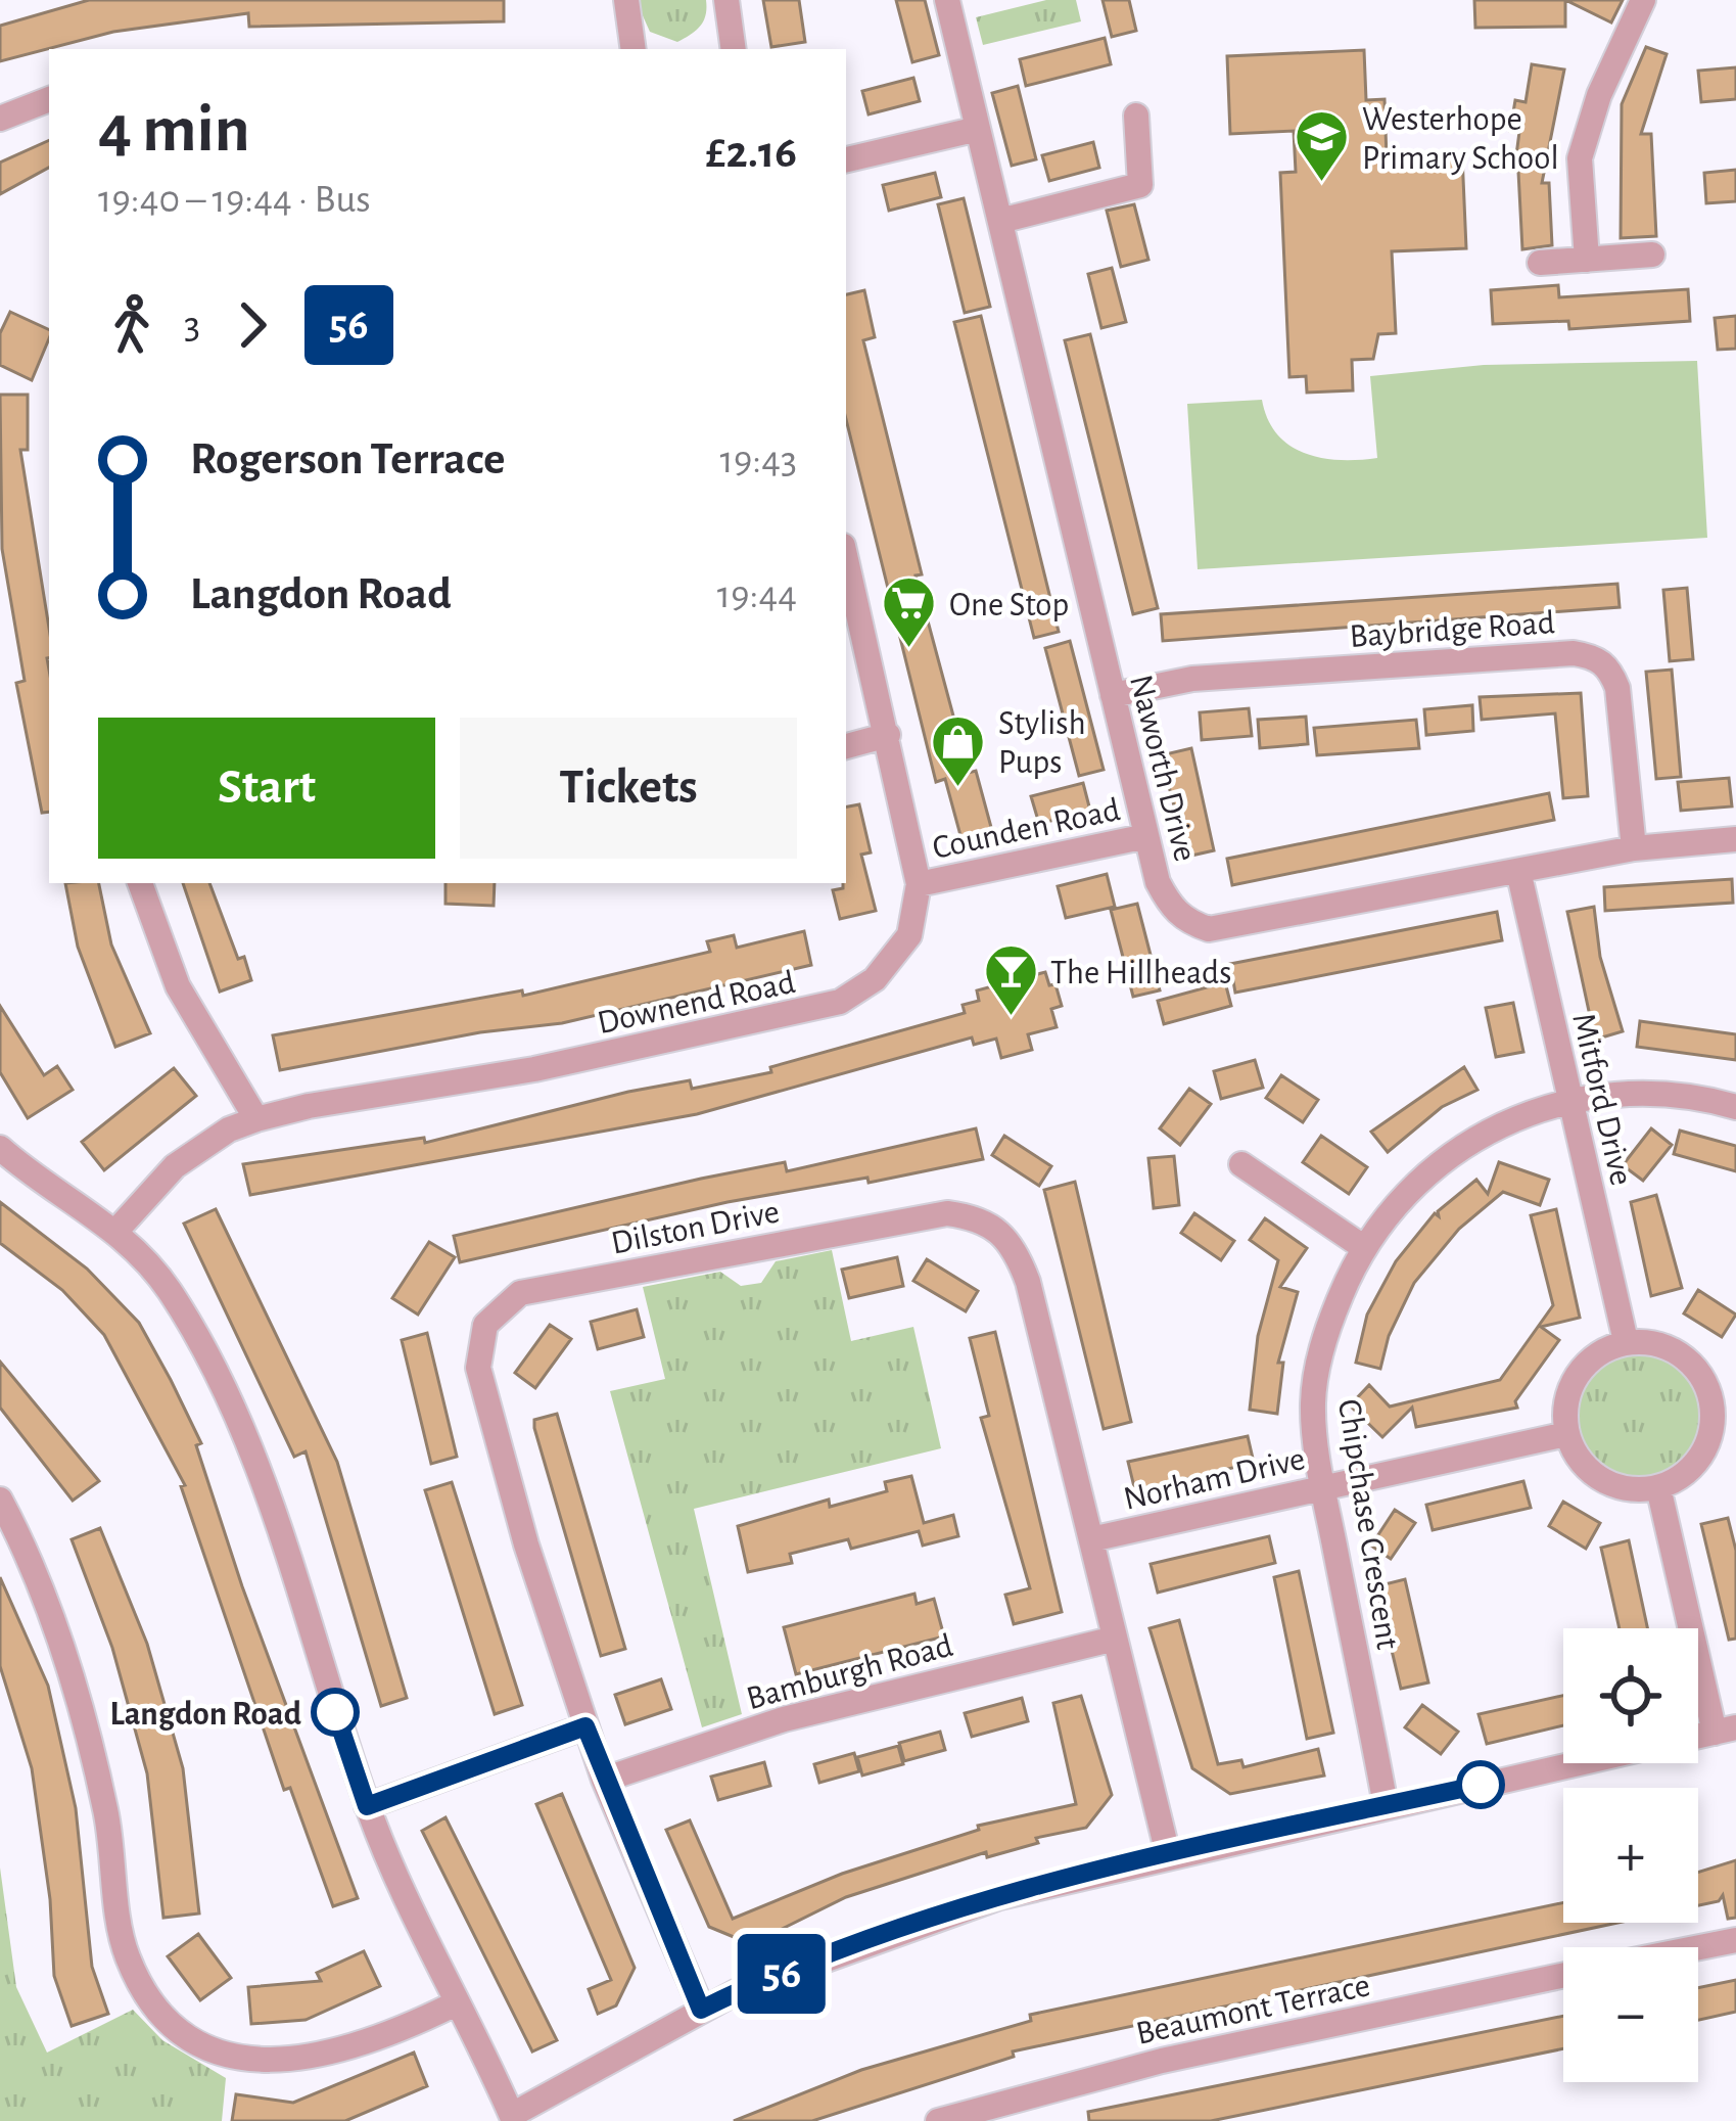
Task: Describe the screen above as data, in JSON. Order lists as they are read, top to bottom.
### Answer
{
  "streets": {
    "street": [
      "Baybridge Road",
      "Naworth Drive",
      "Counden Road",
      "Downend Road",
      "Mitford Drive",
      "Dilston Drive",
      "Norham Drive",
      "Chipchase Crescent",
      "Bamburgh Road",
      "Beaumont Terrace"
    ]
  },
  "crossings": [
    ["Baybridge Road", "Naworth Drive"],
    ["Naworth Drive", "Counden Road"],
    ["Naworth Drive", "Mitford Drive"],
    ["Counden Road", "Downend Road"],
    ["Mitford Drive", "Norham Drive"],
    ["Mitford Drive", "Chipchase Crescent"],
    ["Dilston Drive", "Norham Drive"],
    ["Dilston Drive", "Bamburgh Road"],
    ["Norham Drive", "Chipchase Crescent"]
  ],
  "places": {
    "school or university": ["Westerhope Primary School"],
    "supermarket": ["One Stop"],
    "shop": ["Stylish Pups"],
    "bar": ["The Hillheads"],
    "other": ["Langdon Road"]
  },
  "lines": ["bus line 56"],
  "page": {
    "on_map": "56",
    "heading": ["4 min", "19:40 – 19:44 · Bus", "£2.16"],
    "legs": ["3", "56"],
    "list": [
      {
        "name": "Rogerson Terrace",
        "value": "19:43"
      },
      {
        "name": "Langdon Road",
        "value": "19:44"
      }
    ],
    "buttons": ["Start", "Tickets"],
    "map_buttons": ["+", "−"]
  }
}
